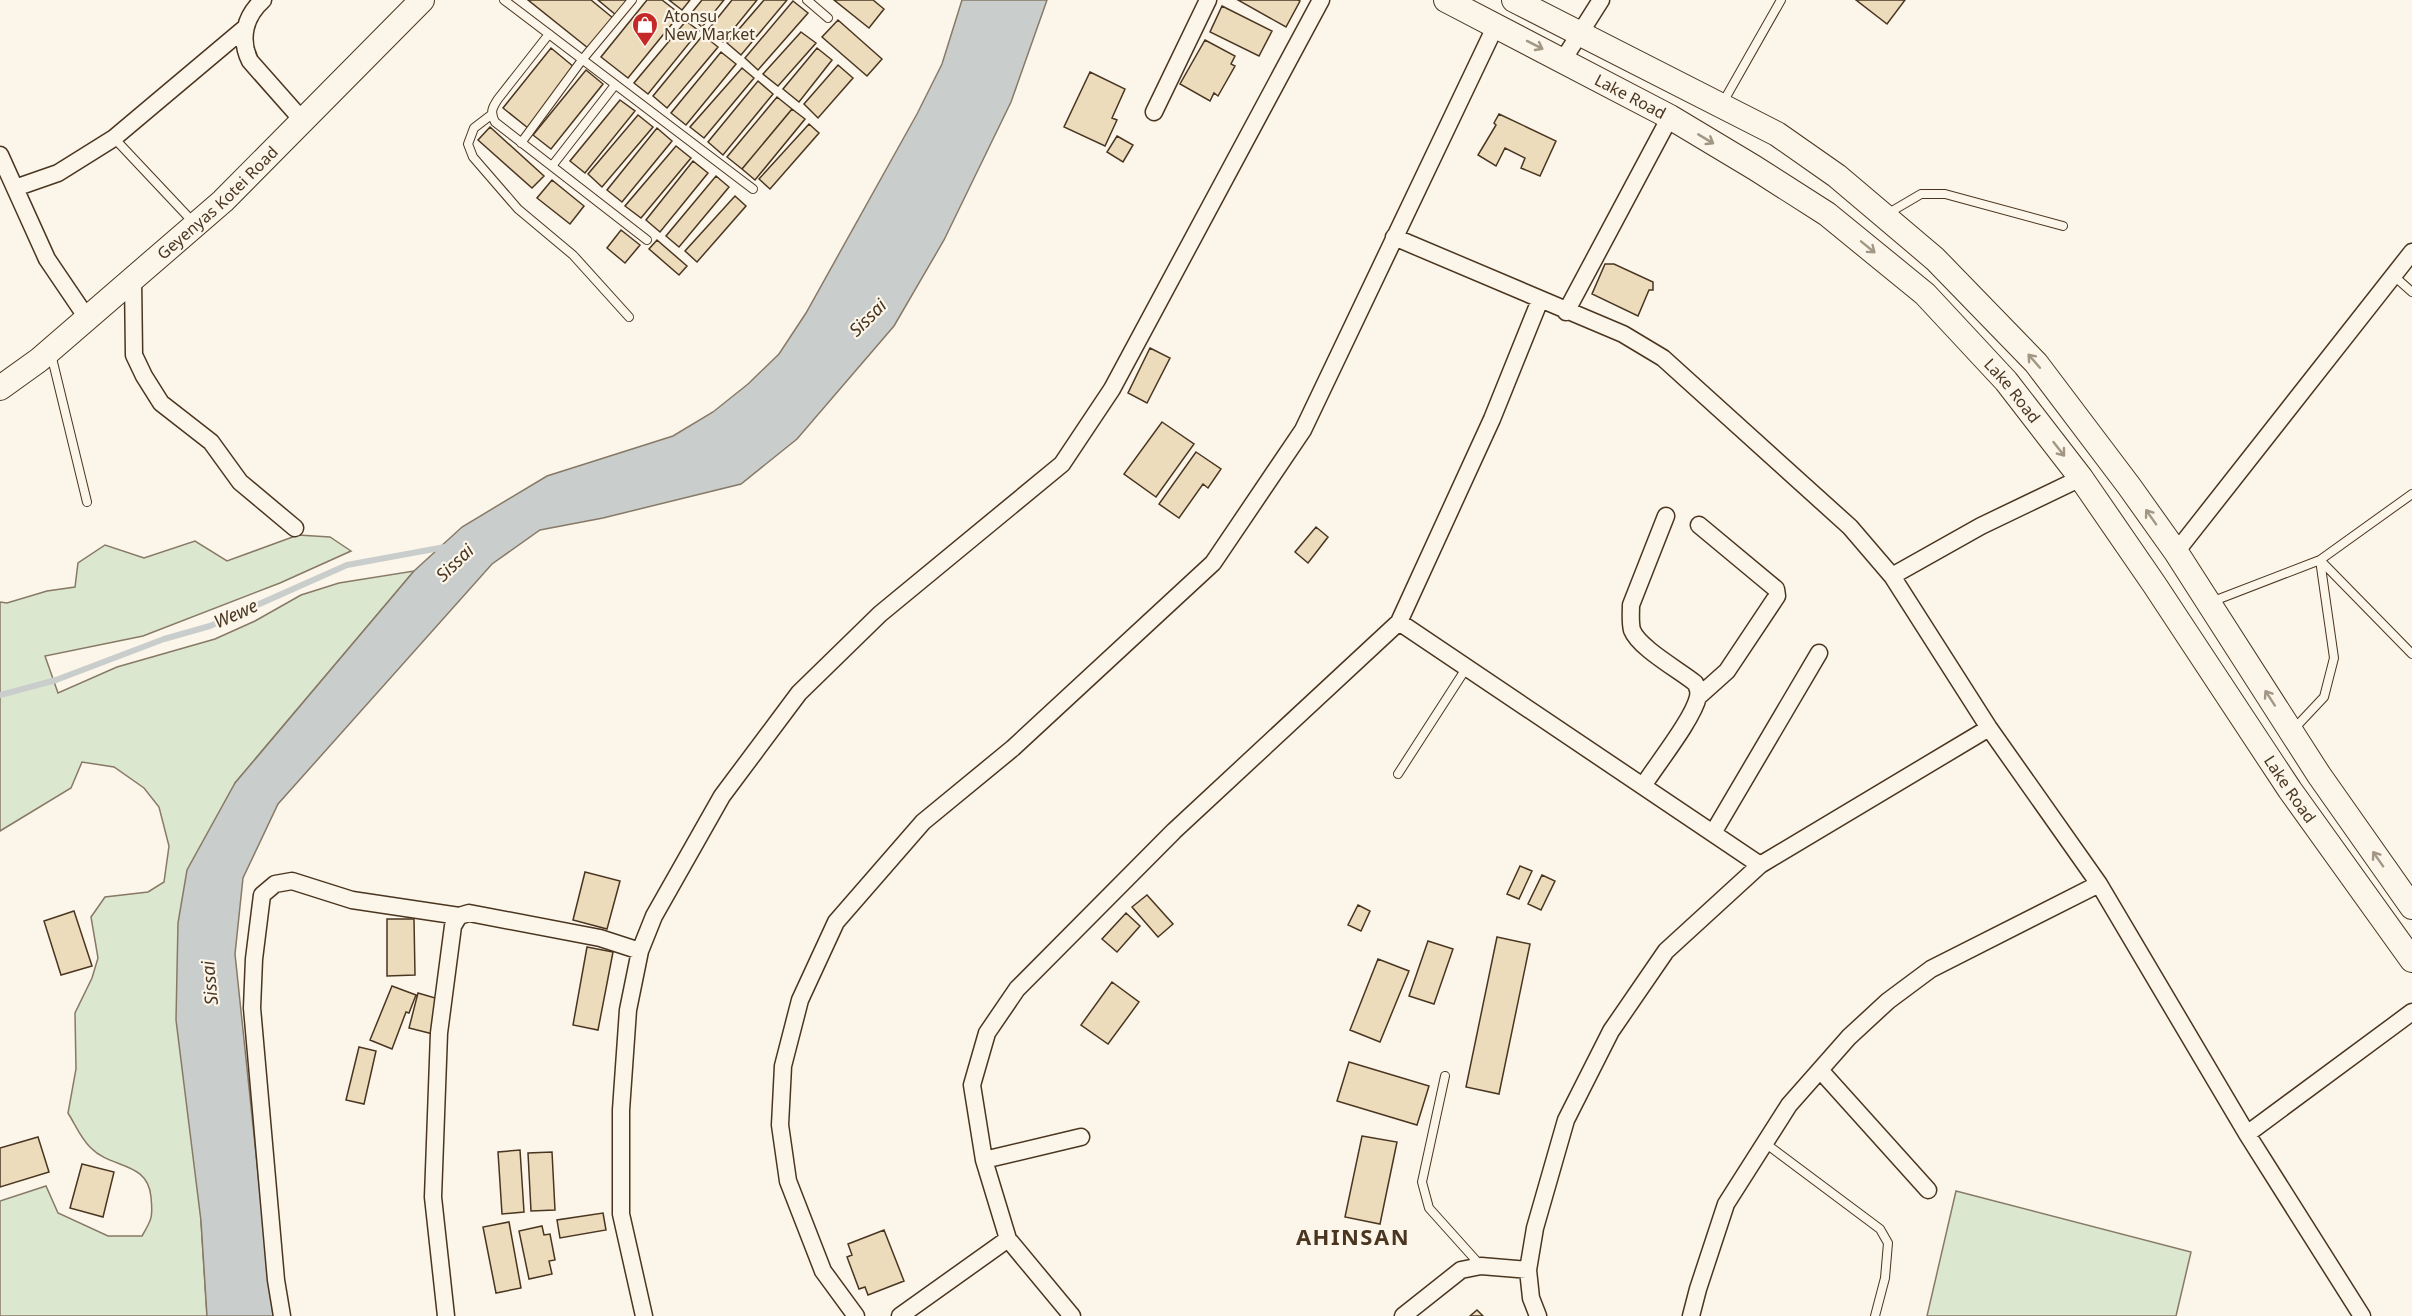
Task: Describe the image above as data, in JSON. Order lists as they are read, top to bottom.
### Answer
{
  "streets": {
    "main road": ["Lake Road", "Geyenyas Kotei Road"]
  },
  "districts": ["AHINSAN"],
  "water": ["Sissai", "Wewe"],
  "places": {
    "shop": ["Atonsu New Market"]
  }
}
